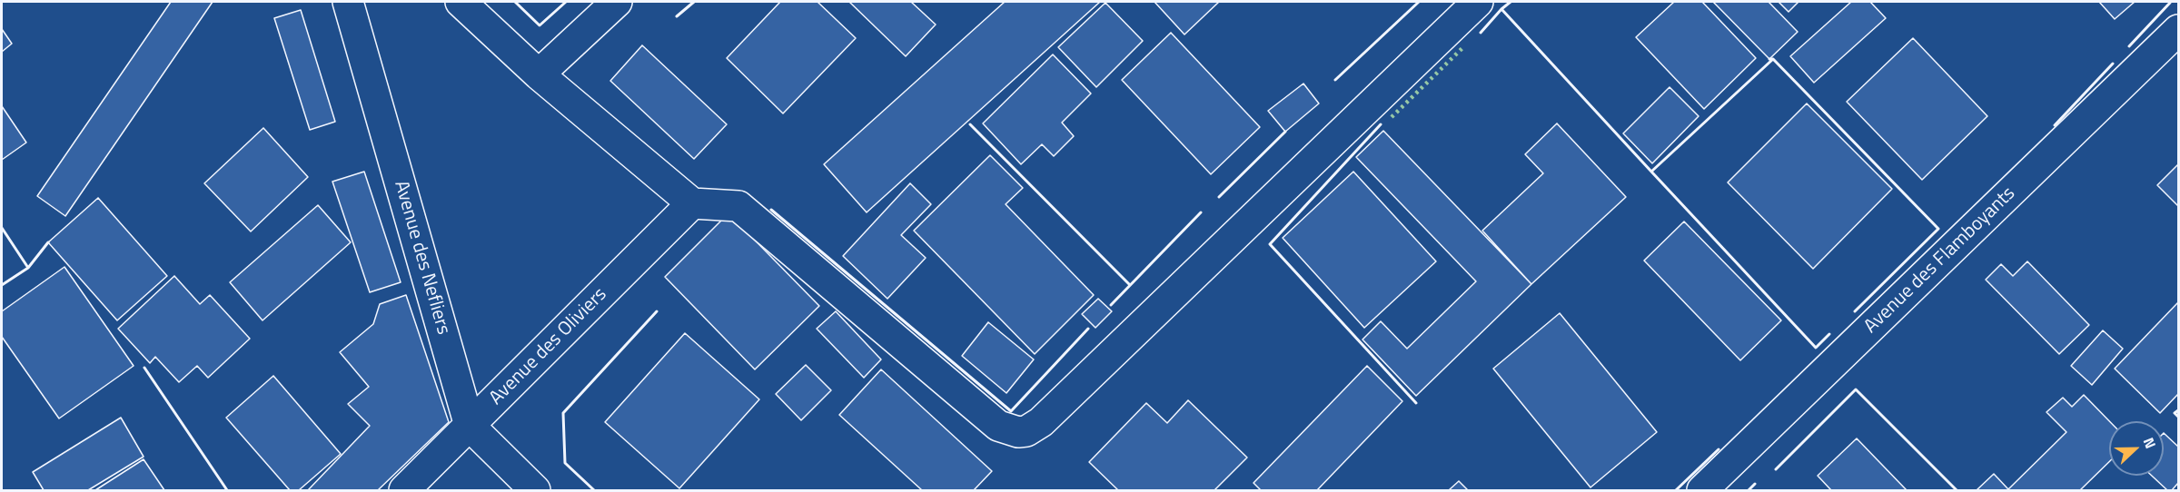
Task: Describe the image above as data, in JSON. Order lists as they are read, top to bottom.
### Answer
{
  "streets": {
    "street": ["Avenue des Nefliers", "Avenue des Flamboyants", "Avenue des Oliviers"]
  },
  "crossings": [
    ["Avenue des Nefliers", "Avenue des Oliviers"]
  ],
  "north": "right"
}
